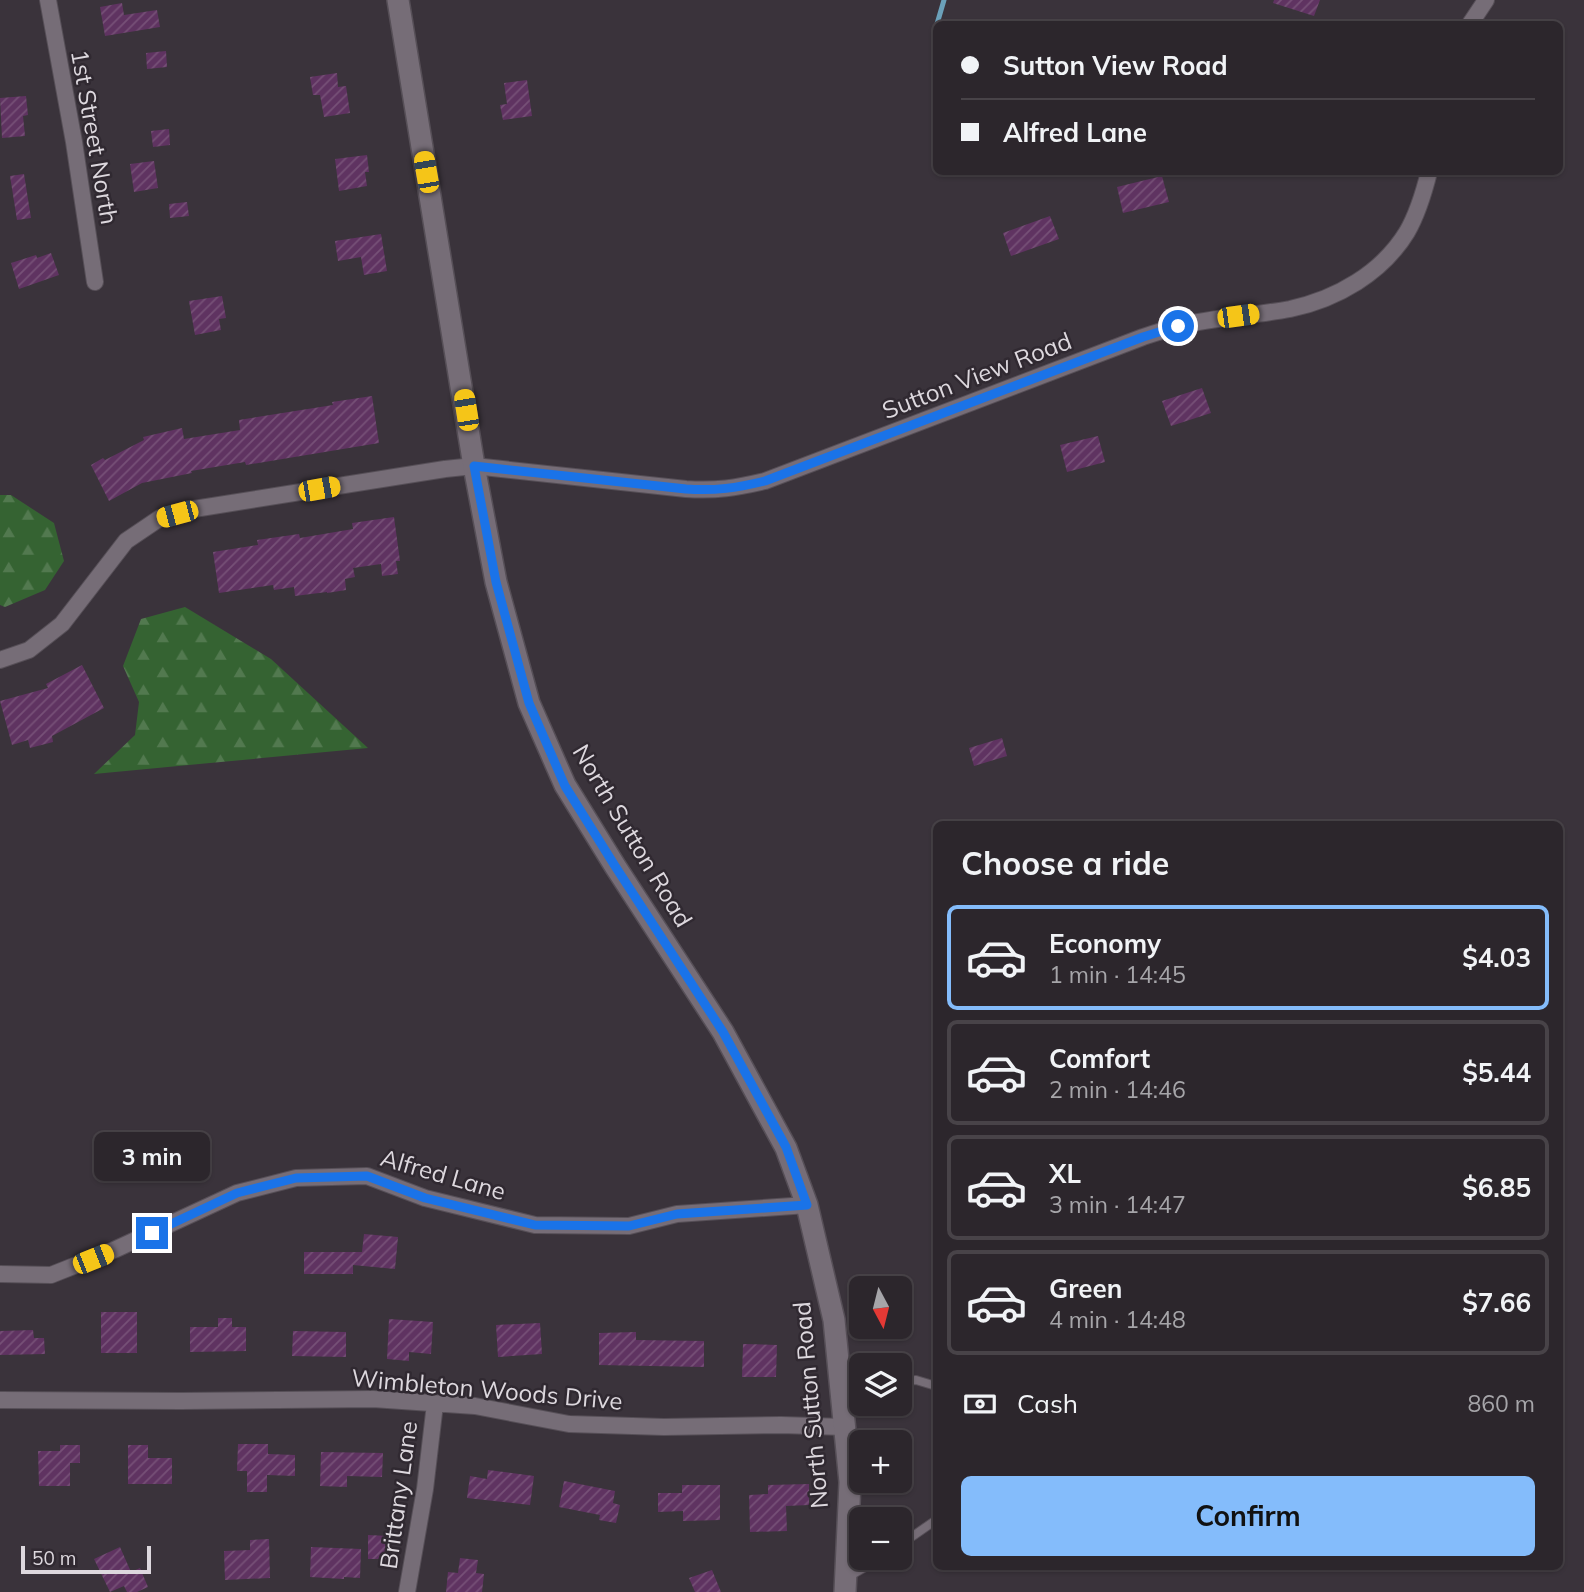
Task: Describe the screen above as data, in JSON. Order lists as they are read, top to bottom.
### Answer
{
  "streets": {
    "main road": ["North Sutton Road"],
    "street": [
      "1st Street North",
      "Sutton View Road",
      "Alfred Lane",
      "Wimbleton Woods Drive",
      "Brittany Lane"
    ]
  },
  "crossings": [
    ["Sutton View Road", "North Sutton Road"],
    ["North Sutton Road", "Alfred Lane"],
    ["North Sutton Road", "Wimbleton Woods Drive"],
    ["Wimbleton Woods Drive", "Brittany Lane"]
  ],
  "scale_bar": "50 m",
  "north": "bottom",
  "page": {
    "banner": ["Sutton View Road", "Alfred Lane"],
    "heading": "Choose a ride",
    "list": [
      {
        "name": "Economy",
        "note": "1 min · 14:45",
        "value": "$4.03"
      },
      {
        "name": "Comfort",
        "note": "2 min · 14:46",
        "value": "$5.44"
      },
      {
        "name": "XL",
        "note": "3 min · 14:47",
        "value": "$6.85"
      },
      {
        "name": "Green",
        "note": "4 min · 14:48",
        "value": "$7.66"
      }
    ],
    "bubble": "3 min",
    "map_buttons": ["+", "−"],
    "pay": ["Cash", "860 m"],
    "buttons": "Confirm",
    "scale": "50 m"
  }
}
